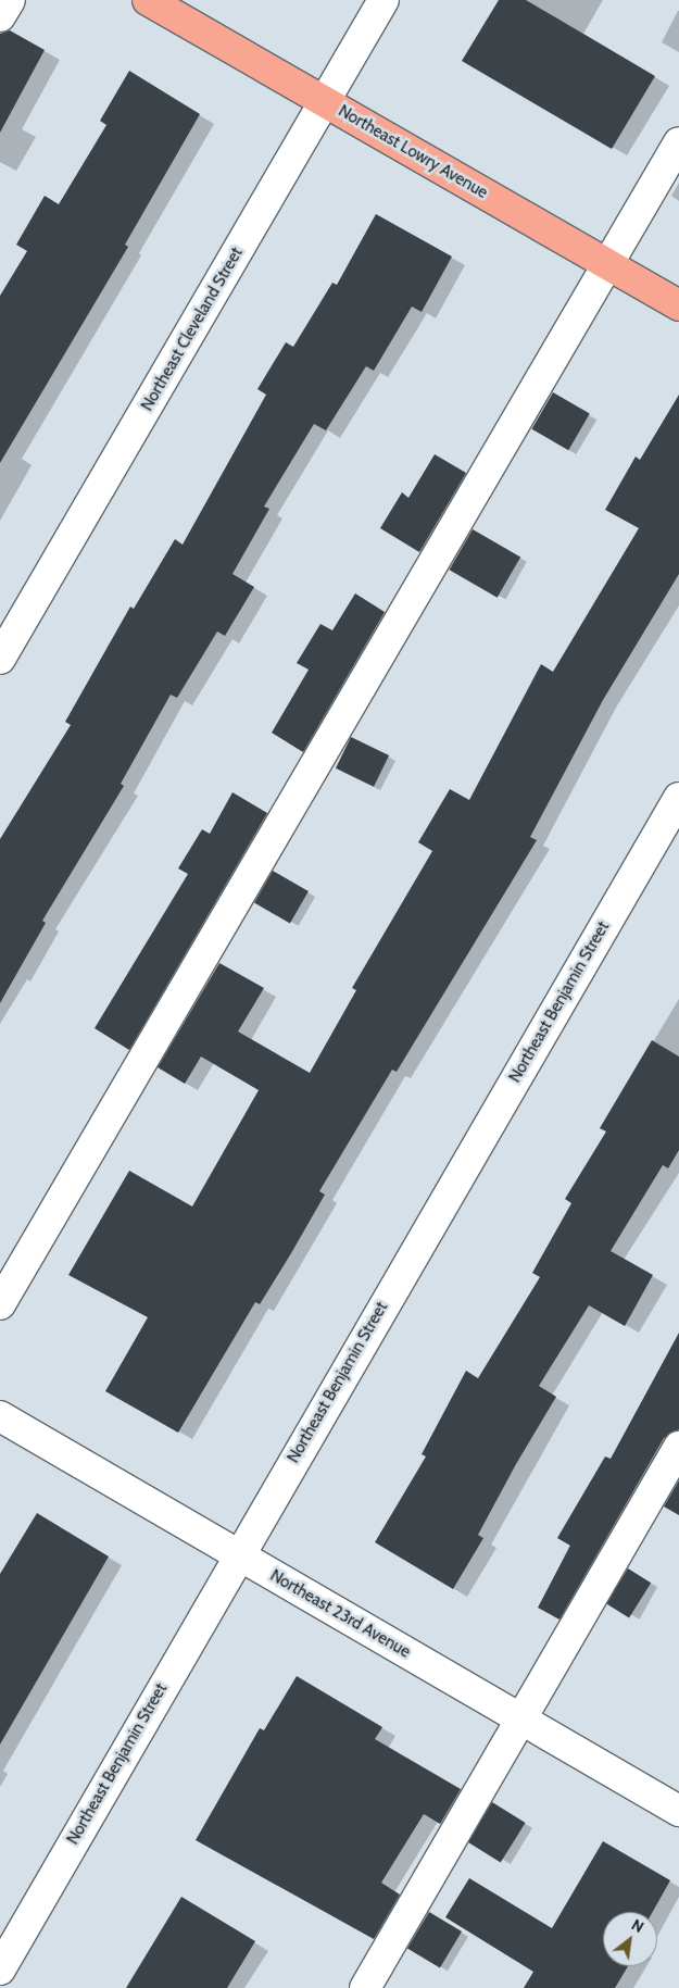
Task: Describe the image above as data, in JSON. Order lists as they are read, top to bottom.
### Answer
{
  "streets": {
    "main road": ["Northeast Lowry Avenue"],
    "street": ["Northeast Cleveland Street", "Northeast Benjamin Street", "Northeast 23rd Avenue"]
  },
  "crossings": [
    ["Northeast Lowry Avenue", "Northeast Cleveland Street"],
    ["Northeast Benjamin Street", "Northeast 23rd Avenue"]
  ],
  "north": "top right"
}
